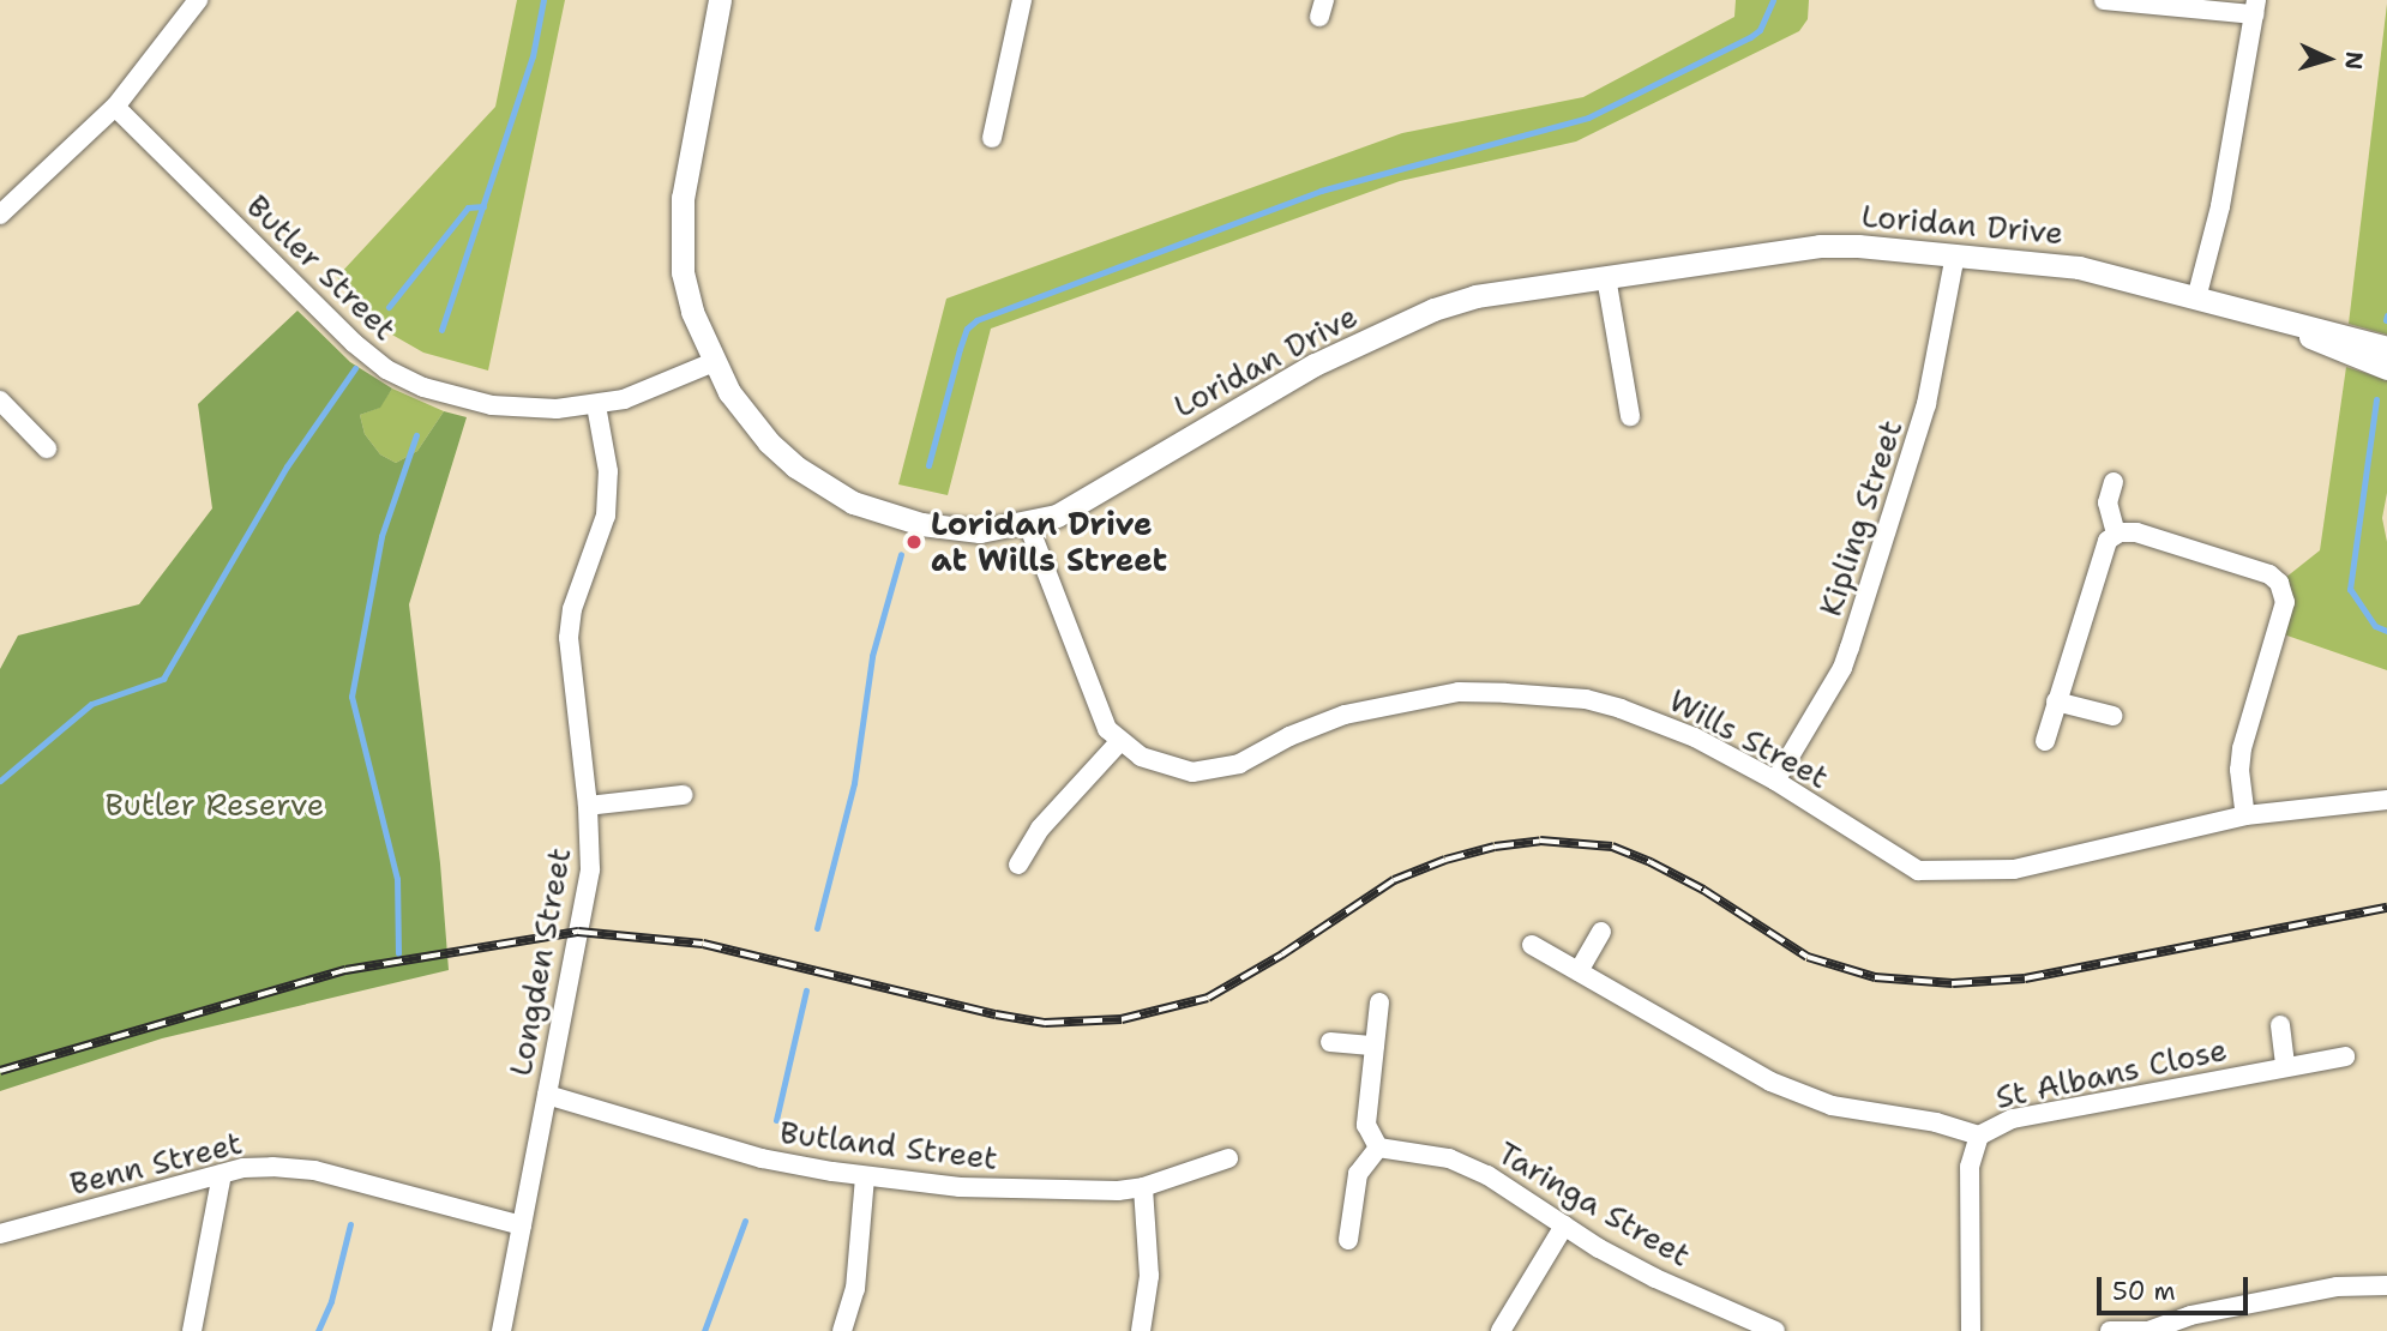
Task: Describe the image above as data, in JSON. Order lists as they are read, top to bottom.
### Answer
{
  "streets": {
    "street": [
      "Loridan Drive",
      "Butler Street",
      "Kipling Street",
      "Wills Street",
      "Longden Street",
      "St Albans Close",
      "Butland Street",
      "Benn Street",
      "Taringa Street"
    ]
  },
  "crossings": [
    ["Loridan Drive", "Butler Street"],
    ["Loridan Drive", "Kipling Street"],
    ["Loridan Drive", "Wills Street"],
    ["Butler Street", "Longden Street"],
    ["Kipling Street", "Wills Street"],
    ["Longden Street", "Butland Street"],
    ["Longden Street", "Benn Street"]
  ],
  "parks": ["Butler Reserve"],
  "places": ["Loridan Drive at Wills Street"],
  "scale_bar": "50 m",
  "north": "right"
}
